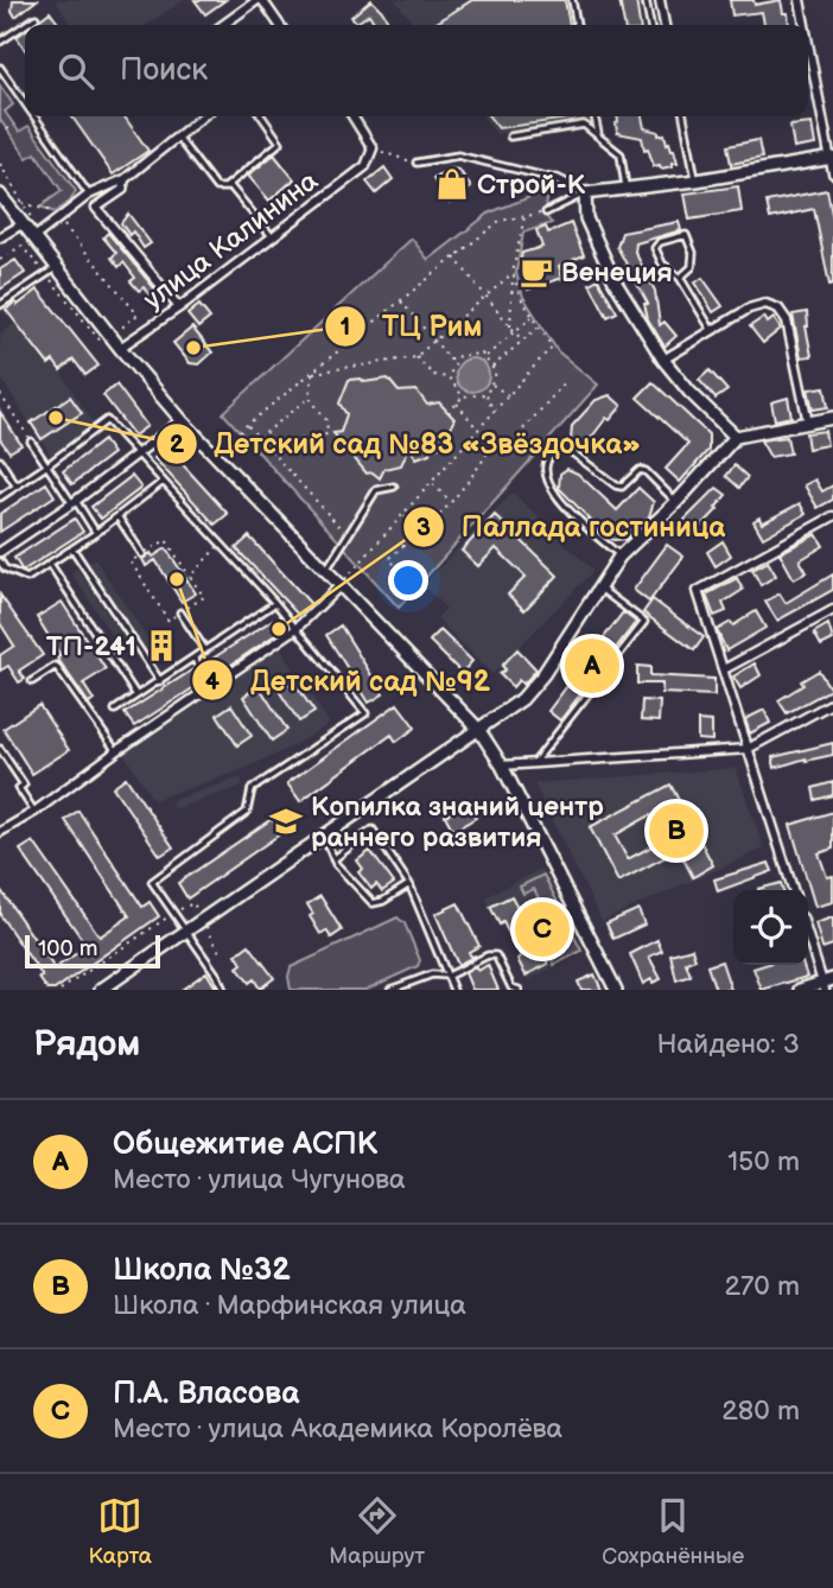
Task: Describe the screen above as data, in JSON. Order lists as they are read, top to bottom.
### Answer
{
  "streets": {
    "street": ["улица Калинина"]
  },
  "places": {
    "shop": ["Строй-К"],
    "cafe": ["Венеция"],
    "other": [
      "ТЦ Рим",
      "Детский сад №83 «Звёздочка»",
      "Детский сад №92",
      "Паллада гостиница"
    ],
    "building": ["ТП-241"],
    "school or university": ["Копилка знаний центр раннего развития"]
  },
  "scale_bar": "100 m",
  "page": {
    "search": "Поиск",
    "pins": ["A", "B", "C"],
    "scale": "100 m",
    "heading": ["Рядом", "Найдено: 3"],
    "list": [
      {
        "mark": "A",
        "name": "Общежитие АСПК",
        "note": "Место · улица Чугунова",
        "value": "150 m"
      },
      {
        "mark": "B",
        "name": "Школа №32",
        "note": "Школа · Марфинская улица",
        "value": "270 m"
      },
      {
        "mark": "C",
        "name": "П.А. Власова",
        "note": "Место · улица Академика Королёва",
        "value": "280 m"
      }
    ],
    "nav": ["Карта", "Маршрут", "Сохранённые"]
  }
}
